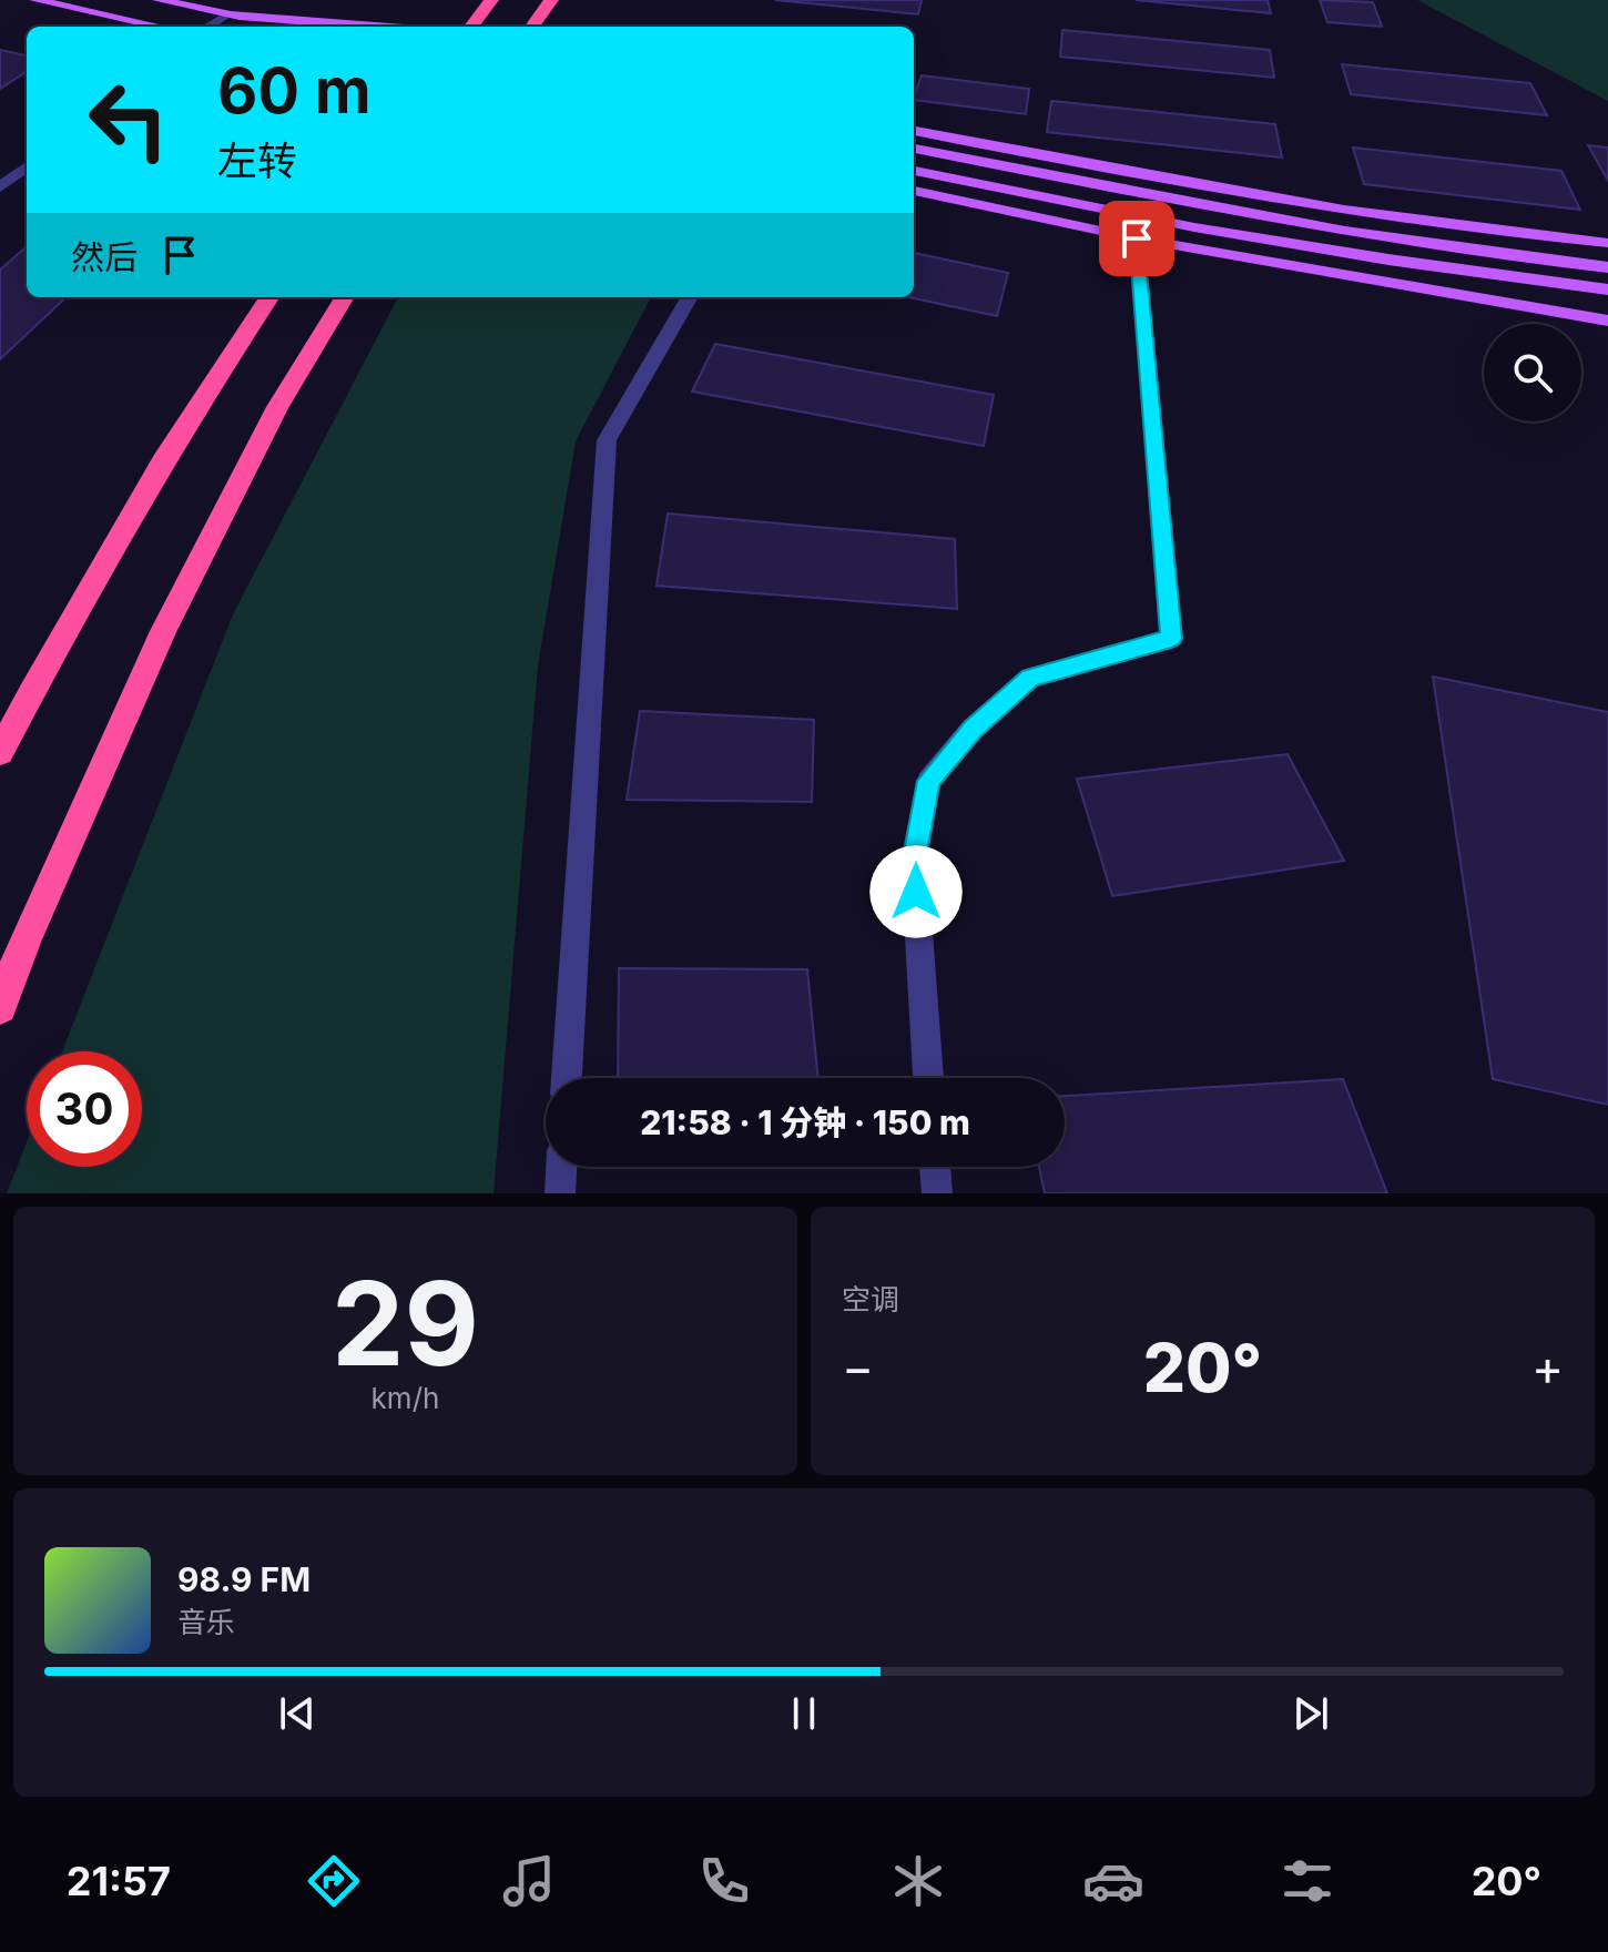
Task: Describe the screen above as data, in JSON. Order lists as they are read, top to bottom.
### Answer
{
  "page": {
    "turn": ["60 m", "左转"],
    "then": "然后",
    "limit": "30",
    "trip": "21:58 · 1 分钟 · 150 m",
    "tile": [
      ["29", "km/h"],
      "空调"
    ],
    "heat": ["−", "20°", "+"],
    "song": ["98.9 FM", "音乐"],
    "tabs": ["21:57", "20°"]
  }
}
